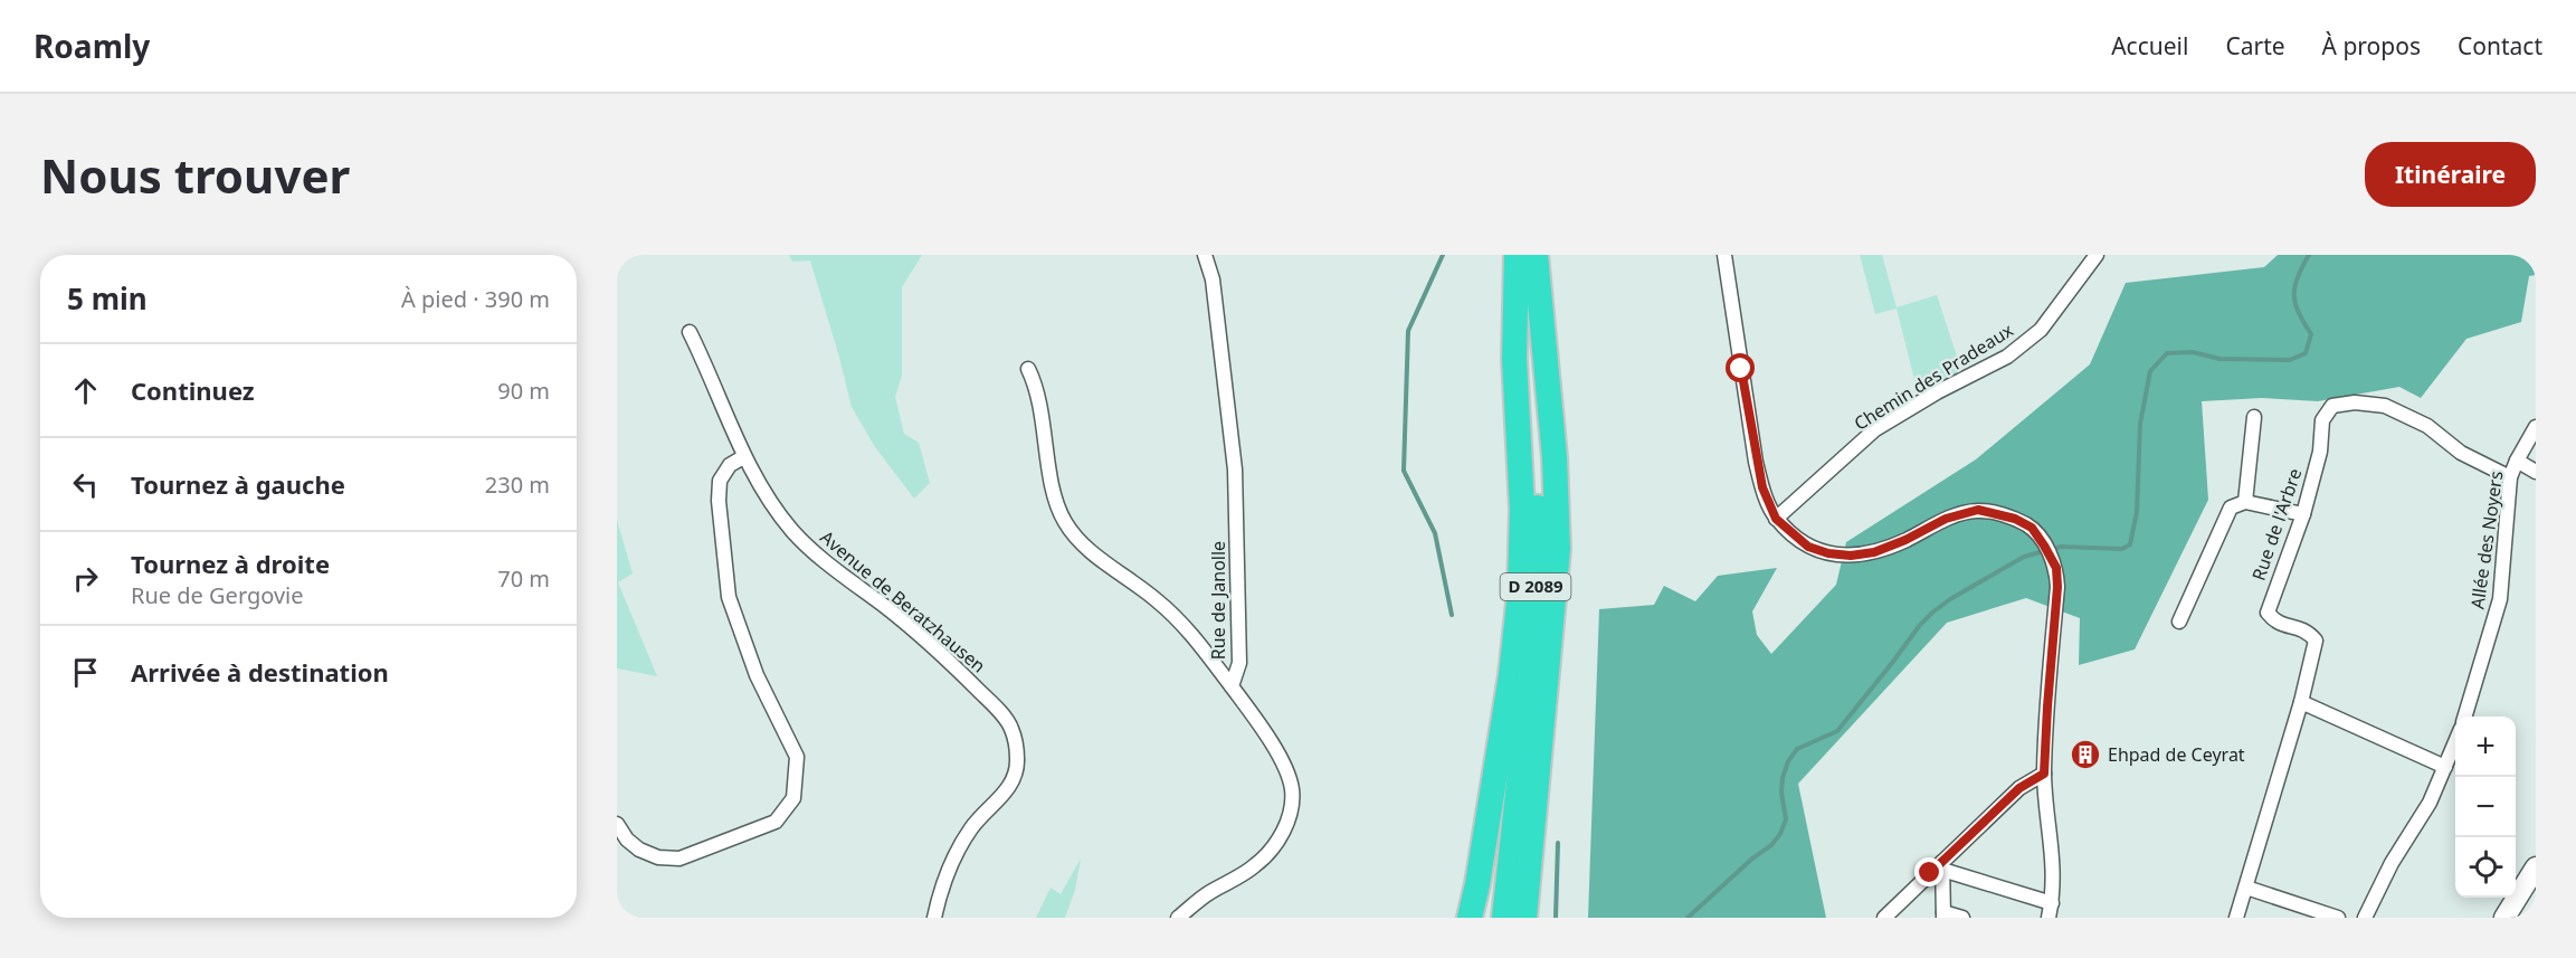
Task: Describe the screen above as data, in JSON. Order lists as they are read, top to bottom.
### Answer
{
  "streets": {
    "highway": ["D 2089"],
    "street": [
      "Chemin des Pradeaux",
      "Rue de l'Arbre",
      "Allée des Noyers",
      "Rue de Janolle",
      "Avenue de Beratzhausen"
    ]
  },
  "crossings": [
    ["Rue de l'Arbre", "Allée des Noyers"]
  ],
  "places": {
    "building": ["Ehpad de Ceyrat"]
  },
  "page": {
    "header": "Roamly",
    "nav": [
      "Accueil",
      "Carte",
      "À propos",
      "Contact"
    ],
    "buttons": "Itinéraire",
    "title": "Nous trouver",
    "heading": ["5 min", "À pied · 390 m"],
    "list": [
      ["Continuez", "90 m"],
      ["Tournez à gauche", "230 m"],
      ["Tournez à droite", "Rue de Gergovie", "70 m"],
      "Arrivée à destination"
    ],
    "map_buttons": ["+", "−"]
  }
}
